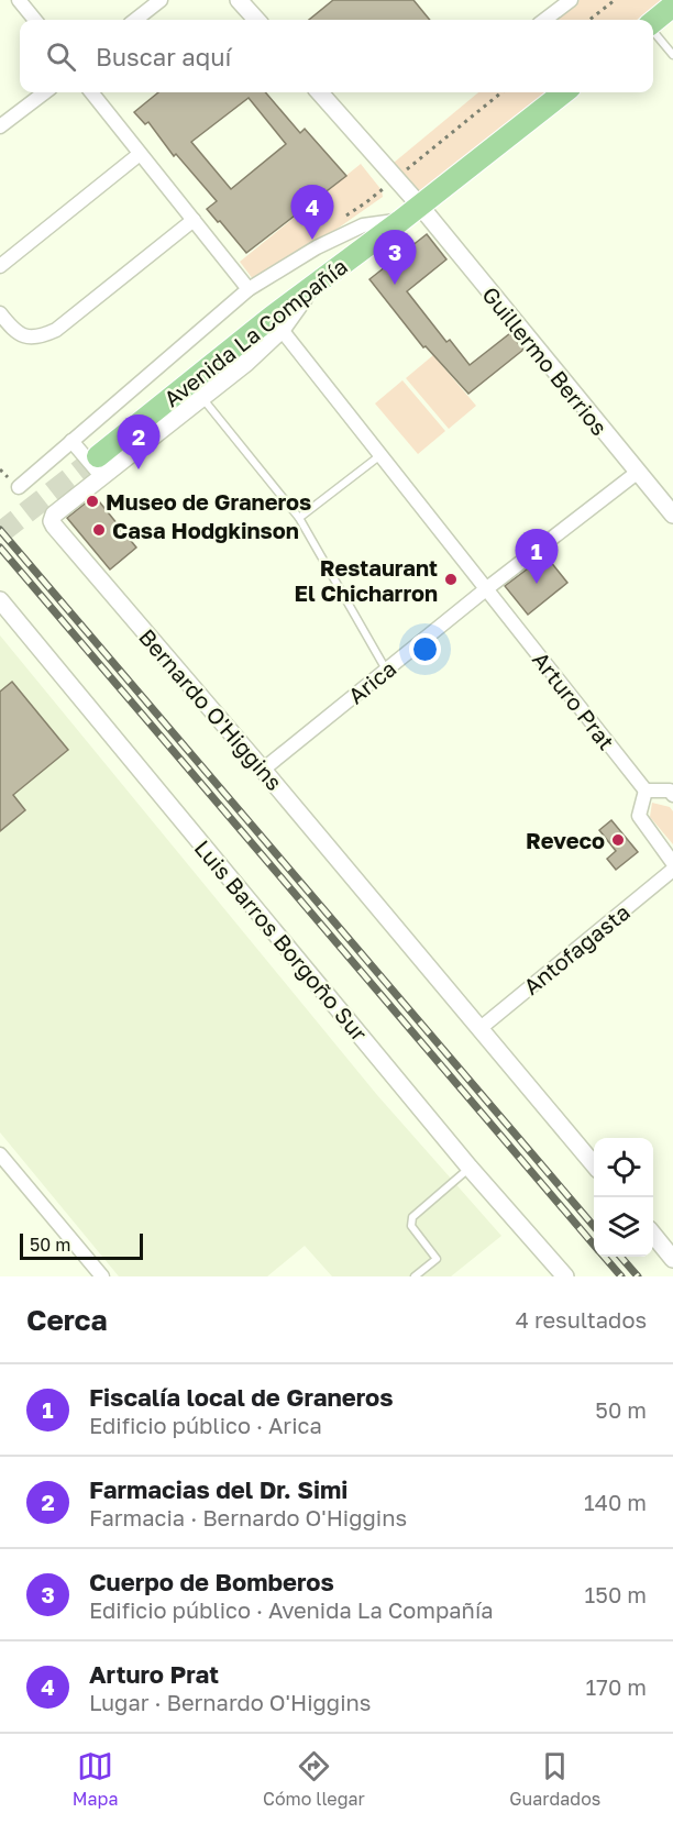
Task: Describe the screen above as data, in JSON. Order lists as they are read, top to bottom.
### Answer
{
  "streets": {
    "main road": ["Avenida La Compañía"],
    "street": [
      "Guillermo Berrios",
      "Arica",
      "Arturo Prat",
      "Bernardo O'Higgins",
      "Luis Barros Borgoño Sur",
      "Antofagasta"
    ]
  },
  "crossings": [
    ["Avenida La Compañía", "Guillermo Berrios"],
    ["Avenida La Compañía", "Bernardo O'Higgins"],
    ["Guillermo Berrios", "Arica"],
    ["Arica", "Arturo Prat"],
    ["Arica", "Bernardo O'Higgins"],
    ["Arturo Prat", "Bernardo O'Higgins"],
    ["Bernardo O'Higgins", "Antofagasta"]
  ],
  "places": [
    "Museo de Graneros",
    "Casa Hodgkinson",
    "Restaurant El Chicharron",
    "Reveco"
  ],
  "scale_bar": "50 m",
  "page": {
    "search": "Buscar aquí",
    "pins": [
      "4",
      "3",
      "2",
      "1"
    ],
    "scale": "50 m",
    "heading": ["Cerca", "4 resultados"],
    "list": [
      {
        "mark": "1",
        "name": "Fiscalía local de Graneros",
        "note": "Edificio público · Arica",
        "value": "50 m"
      },
      {
        "mark": "2",
        "name": "Farmacias del Dr. Simi",
        "note": "Farmacia · Bernardo O'Higgins",
        "value": "140 m"
      },
      {
        "mark": "3",
        "name": "Cuerpo de Bomberos",
        "note": "Edificio público · Avenida La Compañía",
        "value": "150 m"
      },
      {
        "mark": "4",
        "name": "Arturo Prat",
        "note": "Lugar · Bernardo O'Higgins",
        "value": "170 m"
      }
    ],
    "nav": ["Mapa", "Cómo llegar", "Guardados"]
  }
}
